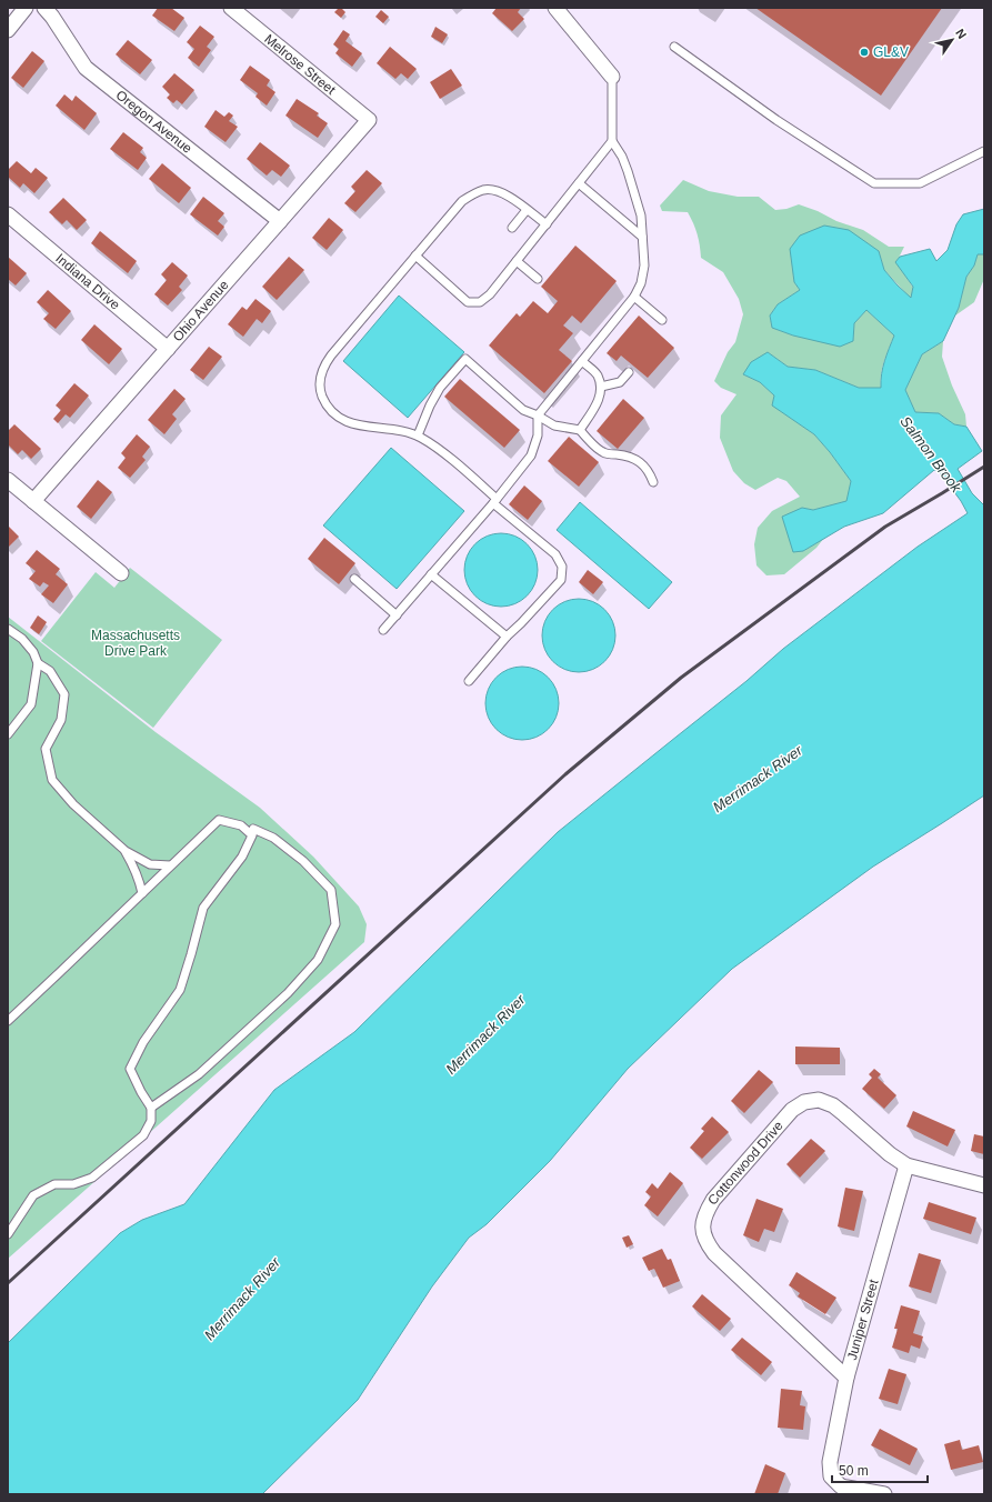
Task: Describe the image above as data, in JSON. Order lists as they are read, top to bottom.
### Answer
{
  "streets": {
    "street": [
      "Melrose Street",
      "Oregon Avenue",
      "Indiana Drive",
      "Ohio Avenue",
      "Cottonwood Drive",
      "Juniper Street"
    ]
  },
  "crossings": [
    ["Melrose Street", "Ohio Avenue"],
    ["Oregon Avenue", "Ohio Avenue"],
    ["Indiana Drive", "Ohio Avenue"],
    ["Cottonwood Drive", "Juniper Street"]
  ],
  "water": ["Salmon Brook", "Merrimack River"],
  "parks": ["Massachusetts Drive Park"],
  "places": ["GL&V"],
  "scale_bar": "50 m",
  "north": "top right"
}
